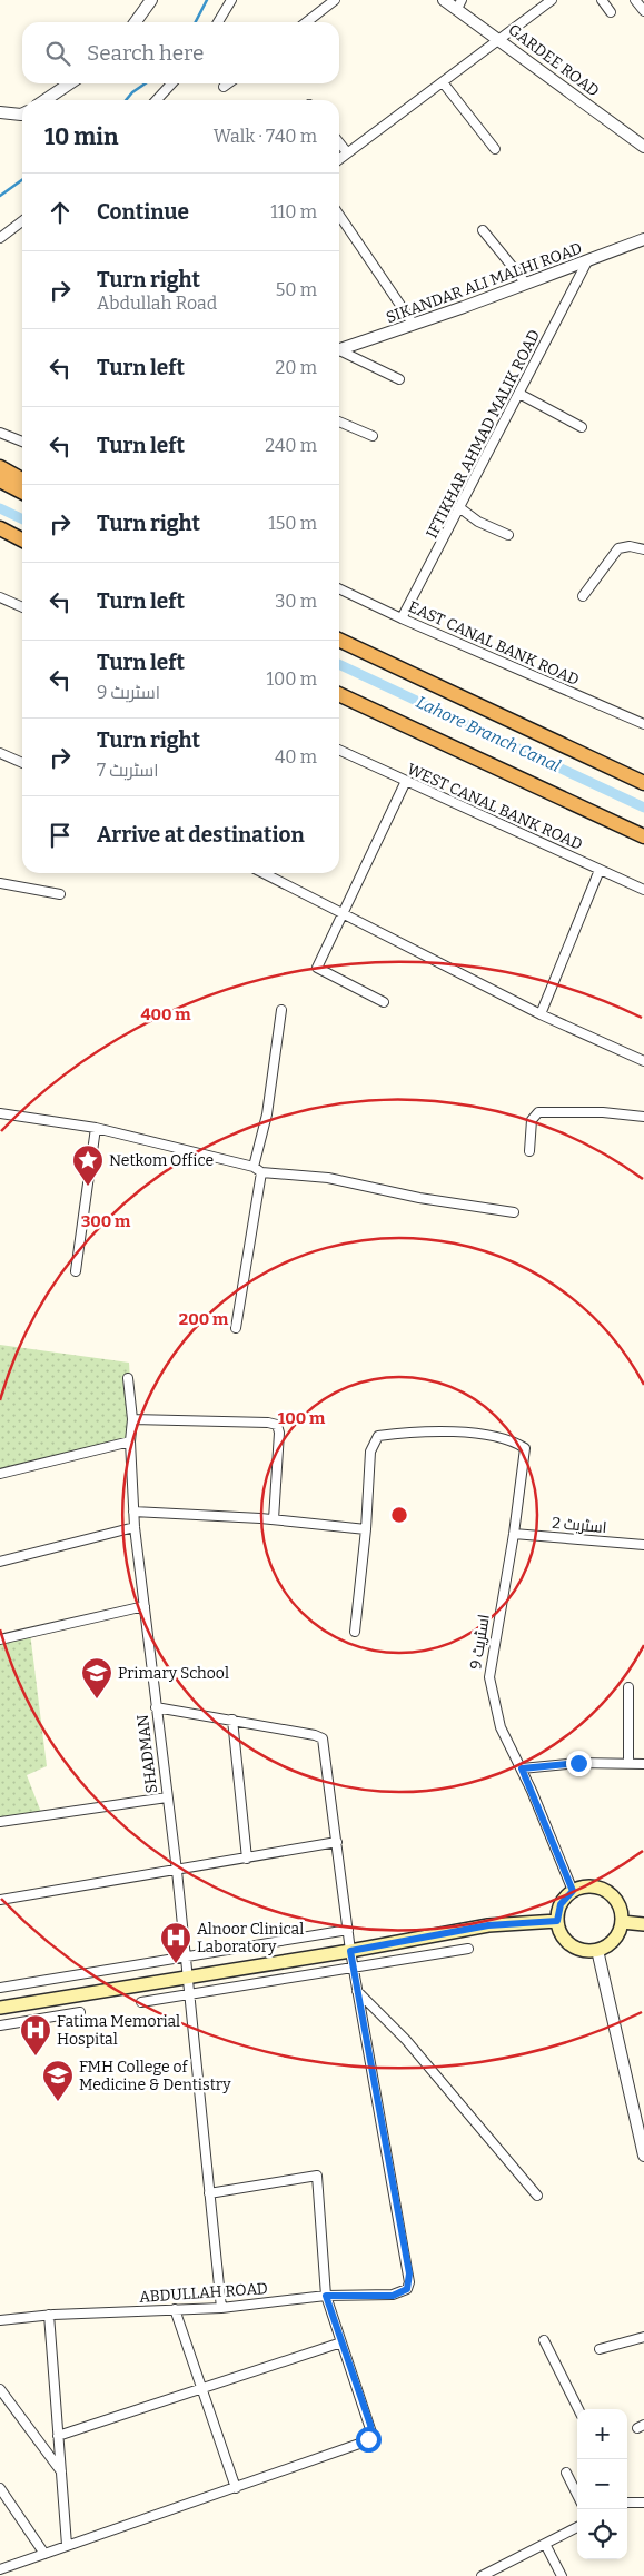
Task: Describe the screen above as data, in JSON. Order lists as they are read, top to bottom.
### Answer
{
  "streets": {
    "street": [
      "GARDEE ROAD",
      "SIKANDAR ALI MALHI ROAD",
      "IFTIKHAR AHMAD MALIK ROAD",
      "EAST CANAL BANK ROAD",
      "WEST CANAL BANK ROAD",
      "اسٹریٹ 2",
      "اسٹریٹ 9",
      "SHADMAN",
      "ABDULLAH ROAD"
    ]
  },
  "crossings": [
    ["SIKANDAR ALI MALHI ROAD", "IFTIKHAR AHMAD MALIK ROAD"],
    ["IFTIKHAR AHMAD MALIK ROAD", "EAST CANAL BANK ROAD"],
    ["اسٹریٹ 2", "اسٹریٹ 9"],
    ["SHADMAN", "ABDULLAH ROAD"]
  ],
  "water": ["Lahore Branch Canal"],
  "places": {
    "place": ["Netkom Office"],
    "school or university": ["Primary School", "FMH College of Medicine & Dentistry"],
    "hospital": ["Alnoor Clinical Laboratory", "Fatima Memorial Hospital"]
  },
  "page": {
    "search": "Search here",
    "heading": ["10 min", "Walk · 740 m"],
    "list": [
      ["Continue", "110 m"],
      ["Turn right", "Abdullah Road", "50 m"],
      ["Turn left", "20 m"],
      ["Turn left", "240 m"],
      ["Turn right", "150 m"],
      ["Turn left", "30 m"],
      ["Turn left", "اسٹریٹ 9", "100 m"],
      ["Turn right", "اسٹریٹ 7", "40 m"],
      "Arrive at destination"
    ],
    "map_buttons": ["+", "−"]
  },
  "rings": [
    "400 m",
    "300 m",
    "200 m",
    "100 m"
  ]
}
